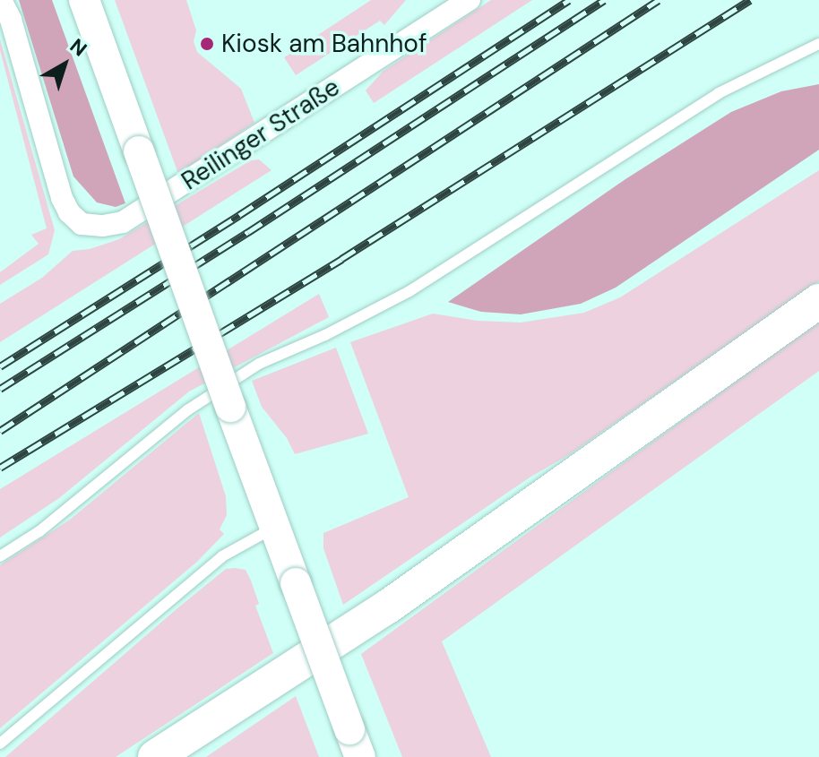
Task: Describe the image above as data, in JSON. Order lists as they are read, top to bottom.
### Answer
{
  "streets": {
    "street": ["Reilinger Straße"]
  },
  "places": ["Kiosk am Bahnhof"],
  "north": "top right"
}
